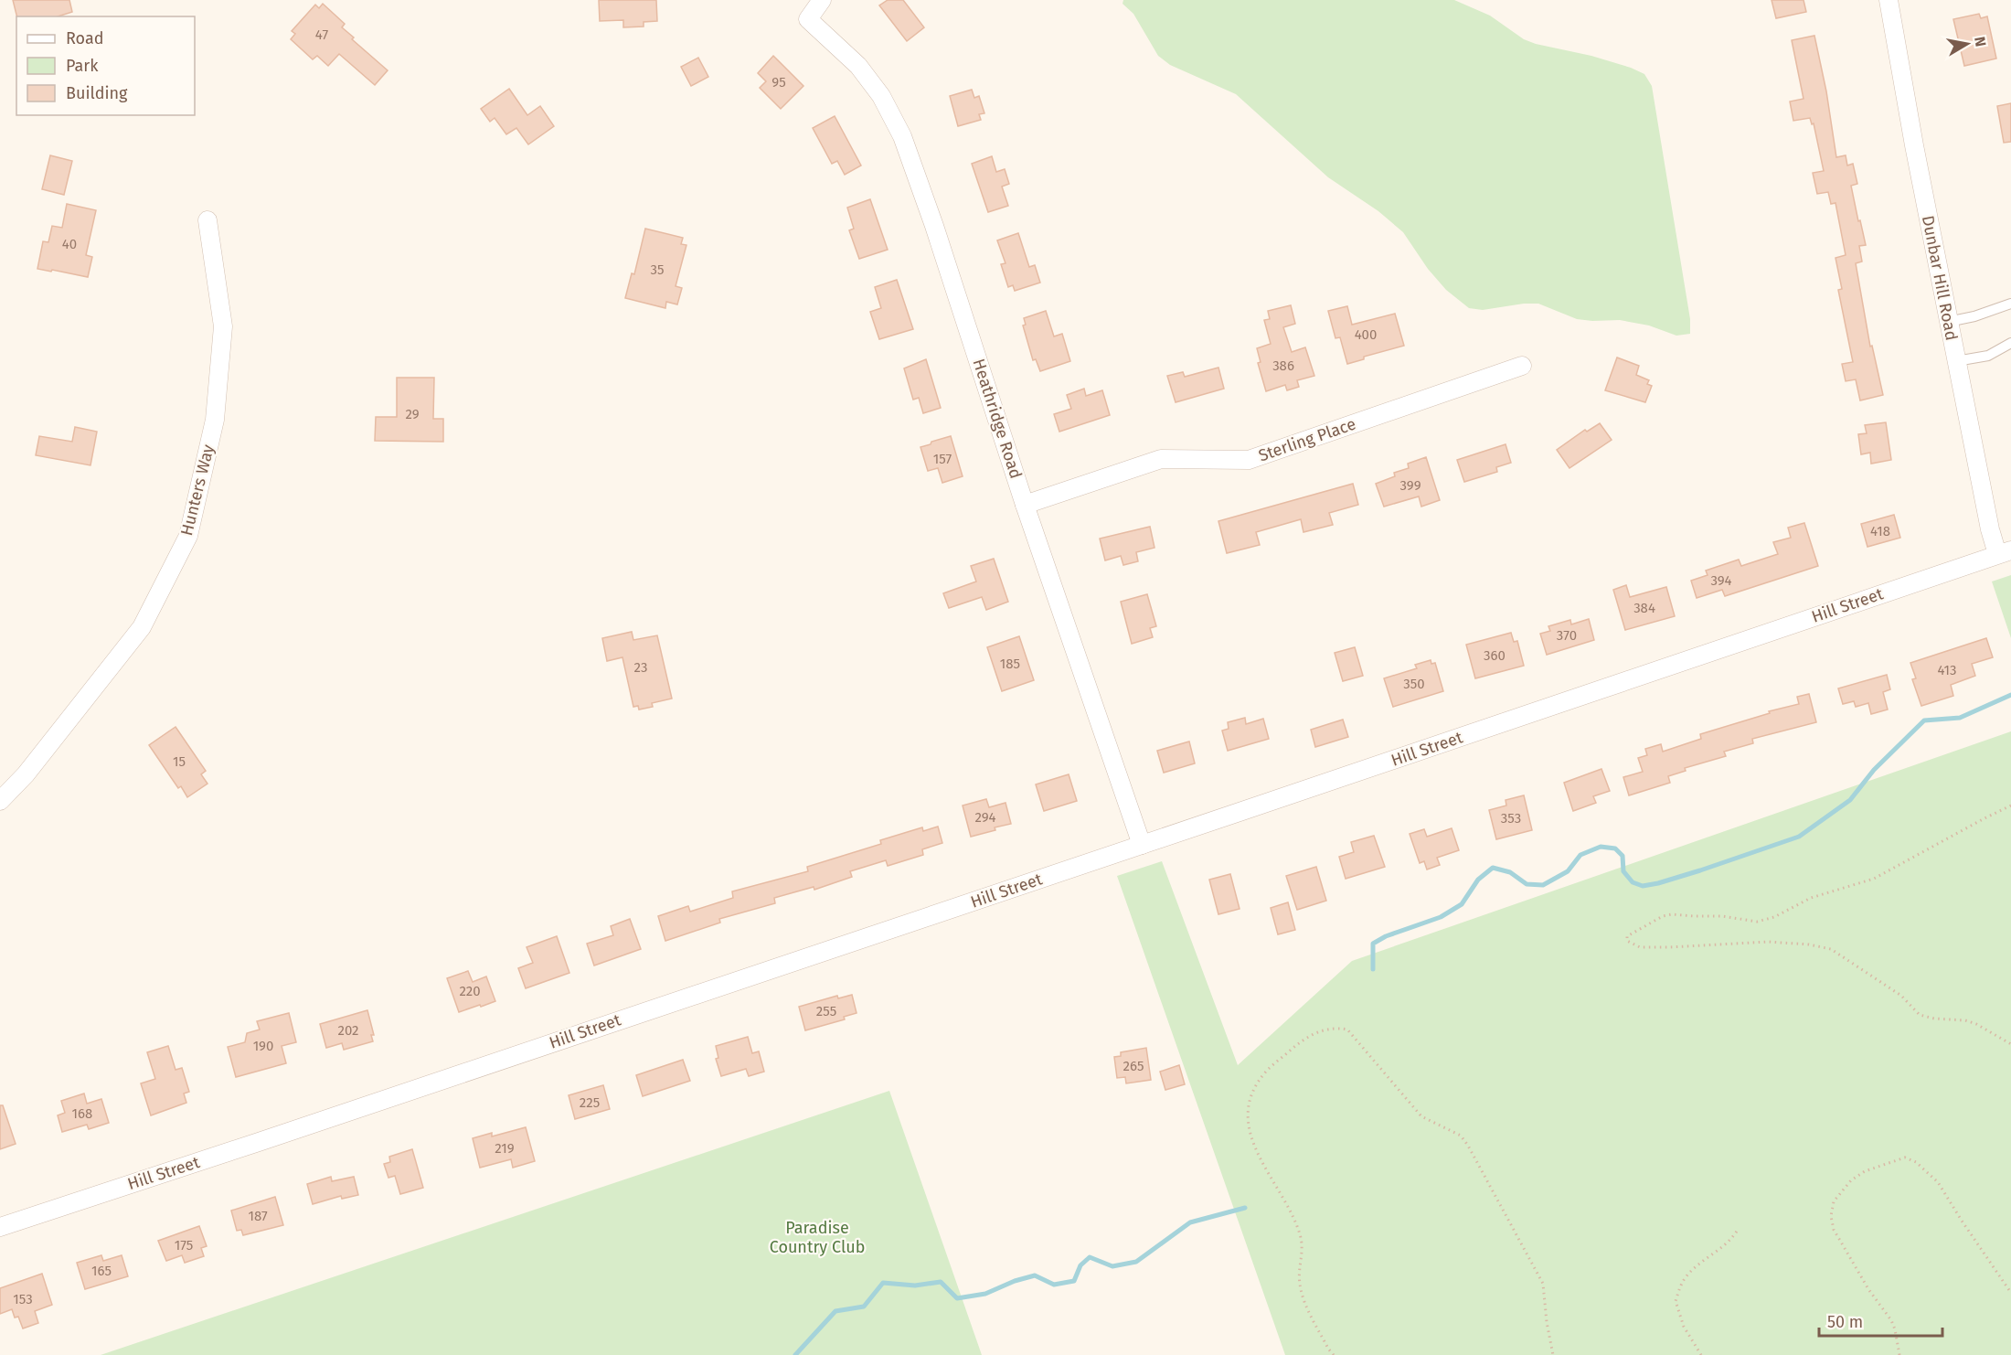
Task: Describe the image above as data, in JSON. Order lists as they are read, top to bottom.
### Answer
{
  "streets": {
    "street": [
      "Dunbar Hill Road",
      "Heathridge Road",
      "Sterling Place",
      "Hunters Way",
      "Hill Street"
    ]
  },
  "crossings": [
    ["Dunbar Hill Road", "Hill Street"],
    ["Heathridge Road", "Sterling Place"],
    ["Heathridge Road", "Hill Street"]
  ],
  "parks": ["Paradise Country Club"],
  "house_numbers": [
    "47",
    "95",
    "40",
    "35",
    "400",
    "386",
    "29",
    "157",
    "399",
    "418",
    "394",
    "384",
    "370",
    "360",
    "185",
    "23",
    "413",
    "350",
    "15",
    "294",
    "353",
    "220",
    "255",
    "202",
    "190",
    "265",
    "225",
    "168",
    "219",
    "187",
    "175",
    "165",
    "153"
  ],
  "legend": ["Road", "Park", "Building"],
  "scale_bar": "50 m",
  "north": "right"
}
